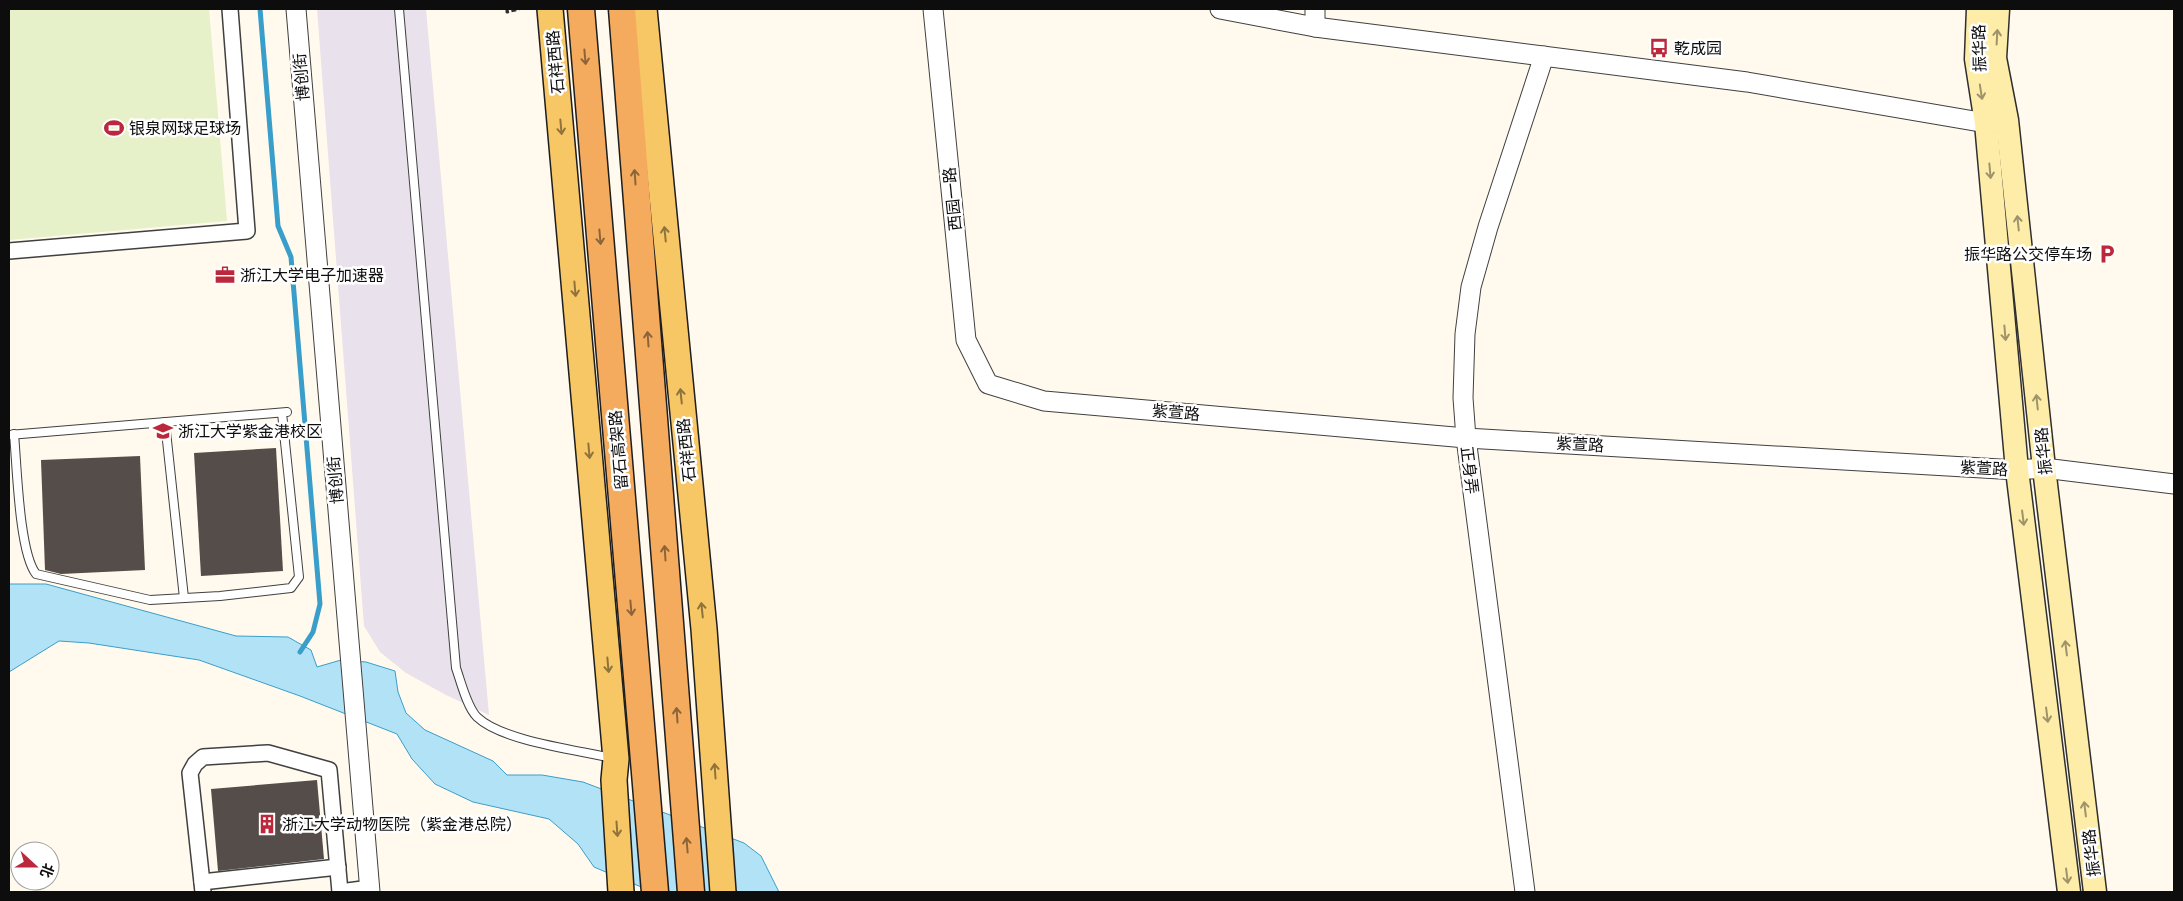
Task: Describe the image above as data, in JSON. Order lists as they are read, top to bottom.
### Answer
{
  "streets": {
    "highway": ["留石高架路"],
    "main road": ["振华路", "石祥西路"],
    "street": [
      "博创街",
      "西园一路",
      "紫萱路",
      "正身弄"
    ]
  },
  "crossings": [
    ["振华路", "紫萱路"],
    ["西园一路", "紫萱路"],
    ["紫萱路", "正身弄"]
  ],
  "places": {
    "bus stop": ["乾成园"],
    "sports": ["银泉网球足球场"],
    "parking": ["振华路公交停车场"],
    "office": ["浙江大学电子加速器"],
    "school or university": ["浙江大学紫金港校区"],
    "building": ["浙江大学动物医院（紫金港总院）"]
  },
  "north": "right"
}
